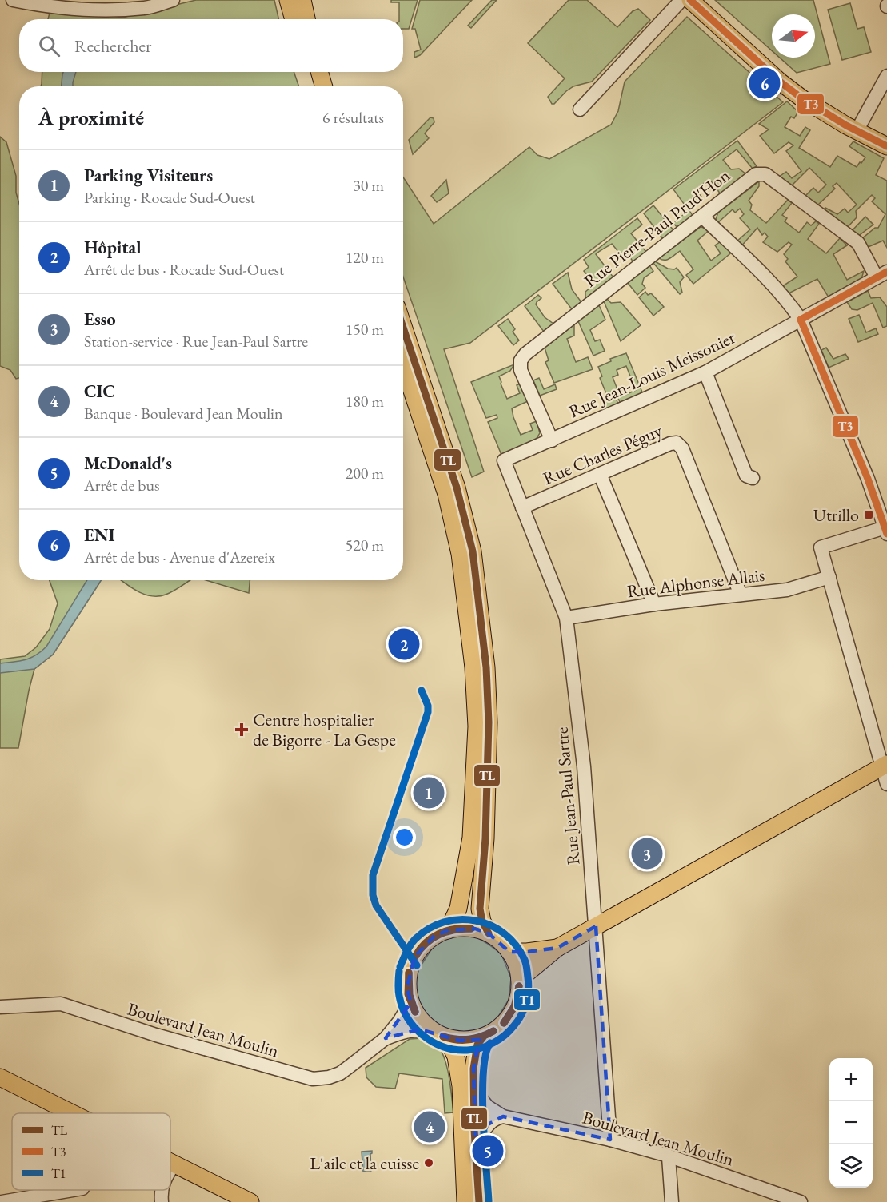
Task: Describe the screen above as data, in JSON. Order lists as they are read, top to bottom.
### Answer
{
  "streets": {
    "street": [
      "Rue Pierre-Paul Prud'Hon",
      "Rue Jean-Louis Meissonier",
      "Rue Charles Péguy",
      "Rue Alphonse Allais",
      "Rue Jean-Paul Sartre",
      "Boulevard Jean Moulin"
    ]
  },
  "crossings": [
    ["Rue Pierre-Paul Prud'Hon", "Rue Jean-Louis Meissonier"],
    ["Rue Jean-Louis Meissonier", "Rue Jean-Paul Sartre"],
    ["Rue Charles Péguy", "Rue Alphonse Allais"],
    ["Rue Charles Péguy", "Rue Jean-Paul Sartre"],
    ["Rue Alphonse Allais", "Rue Jean-Paul Sartre"],
    ["Rue Jean-Paul Sartre", "Boulevard Jean Moulin"]
  ],
  "places": {
    "transit": ["Utrillo"],
    "health": ["Centre hospitalier de Bigorre - La Gespe"],
    "other": ["L'aile et la cuisse"]
  },
  "lines": ["transit line T3", "transit line TL", "transit line T1"],
  "legend": ["TL", "T3", "T1"],
  "north": "right",
  "page": {
    "search": "Rechercher",
    "pins": [
      "6",
      "2",
      "1",
      "3",
      "4",
      "5"
    ],
    "heading": ["À proximité", "6 résultats"],
    "list": [
      {
        "mark": "1",
        "name": "Parking Visiteurs",
        "note": "Parking · Rocade Sud-Ouest",
        "value": "30 m"
      },
      {
        "mark": "2",
        "name": "Hôpital",
        "note": "Arrêt de bus · Rocade Sud-Ouest",
        "value": "120 m"
      },
      {
        "mark": "3",
        "name": "Esso",
        "note": "Station-service · Rue Jean-Paul Sartre",
        "value": "150 m"
      },
      {
        "mark": "4",
        "name": "CIC",
        "note": "Banque · Boulevard Jean Moulin",
        "value": "180 m"
      },
      {
        "mark": "5",
        "name": "McDonald's",
        "note": "Arrêt de bus",
        "value": "200 m"
      },
      {
        "mark": "6",
        "name": "ENI",
        "note": "Arrêt de bus · Avenue d'Azereix",
        "value": "520 m"
      }
    ],
    "map_buttons": ["+", "−"]
  }
}
